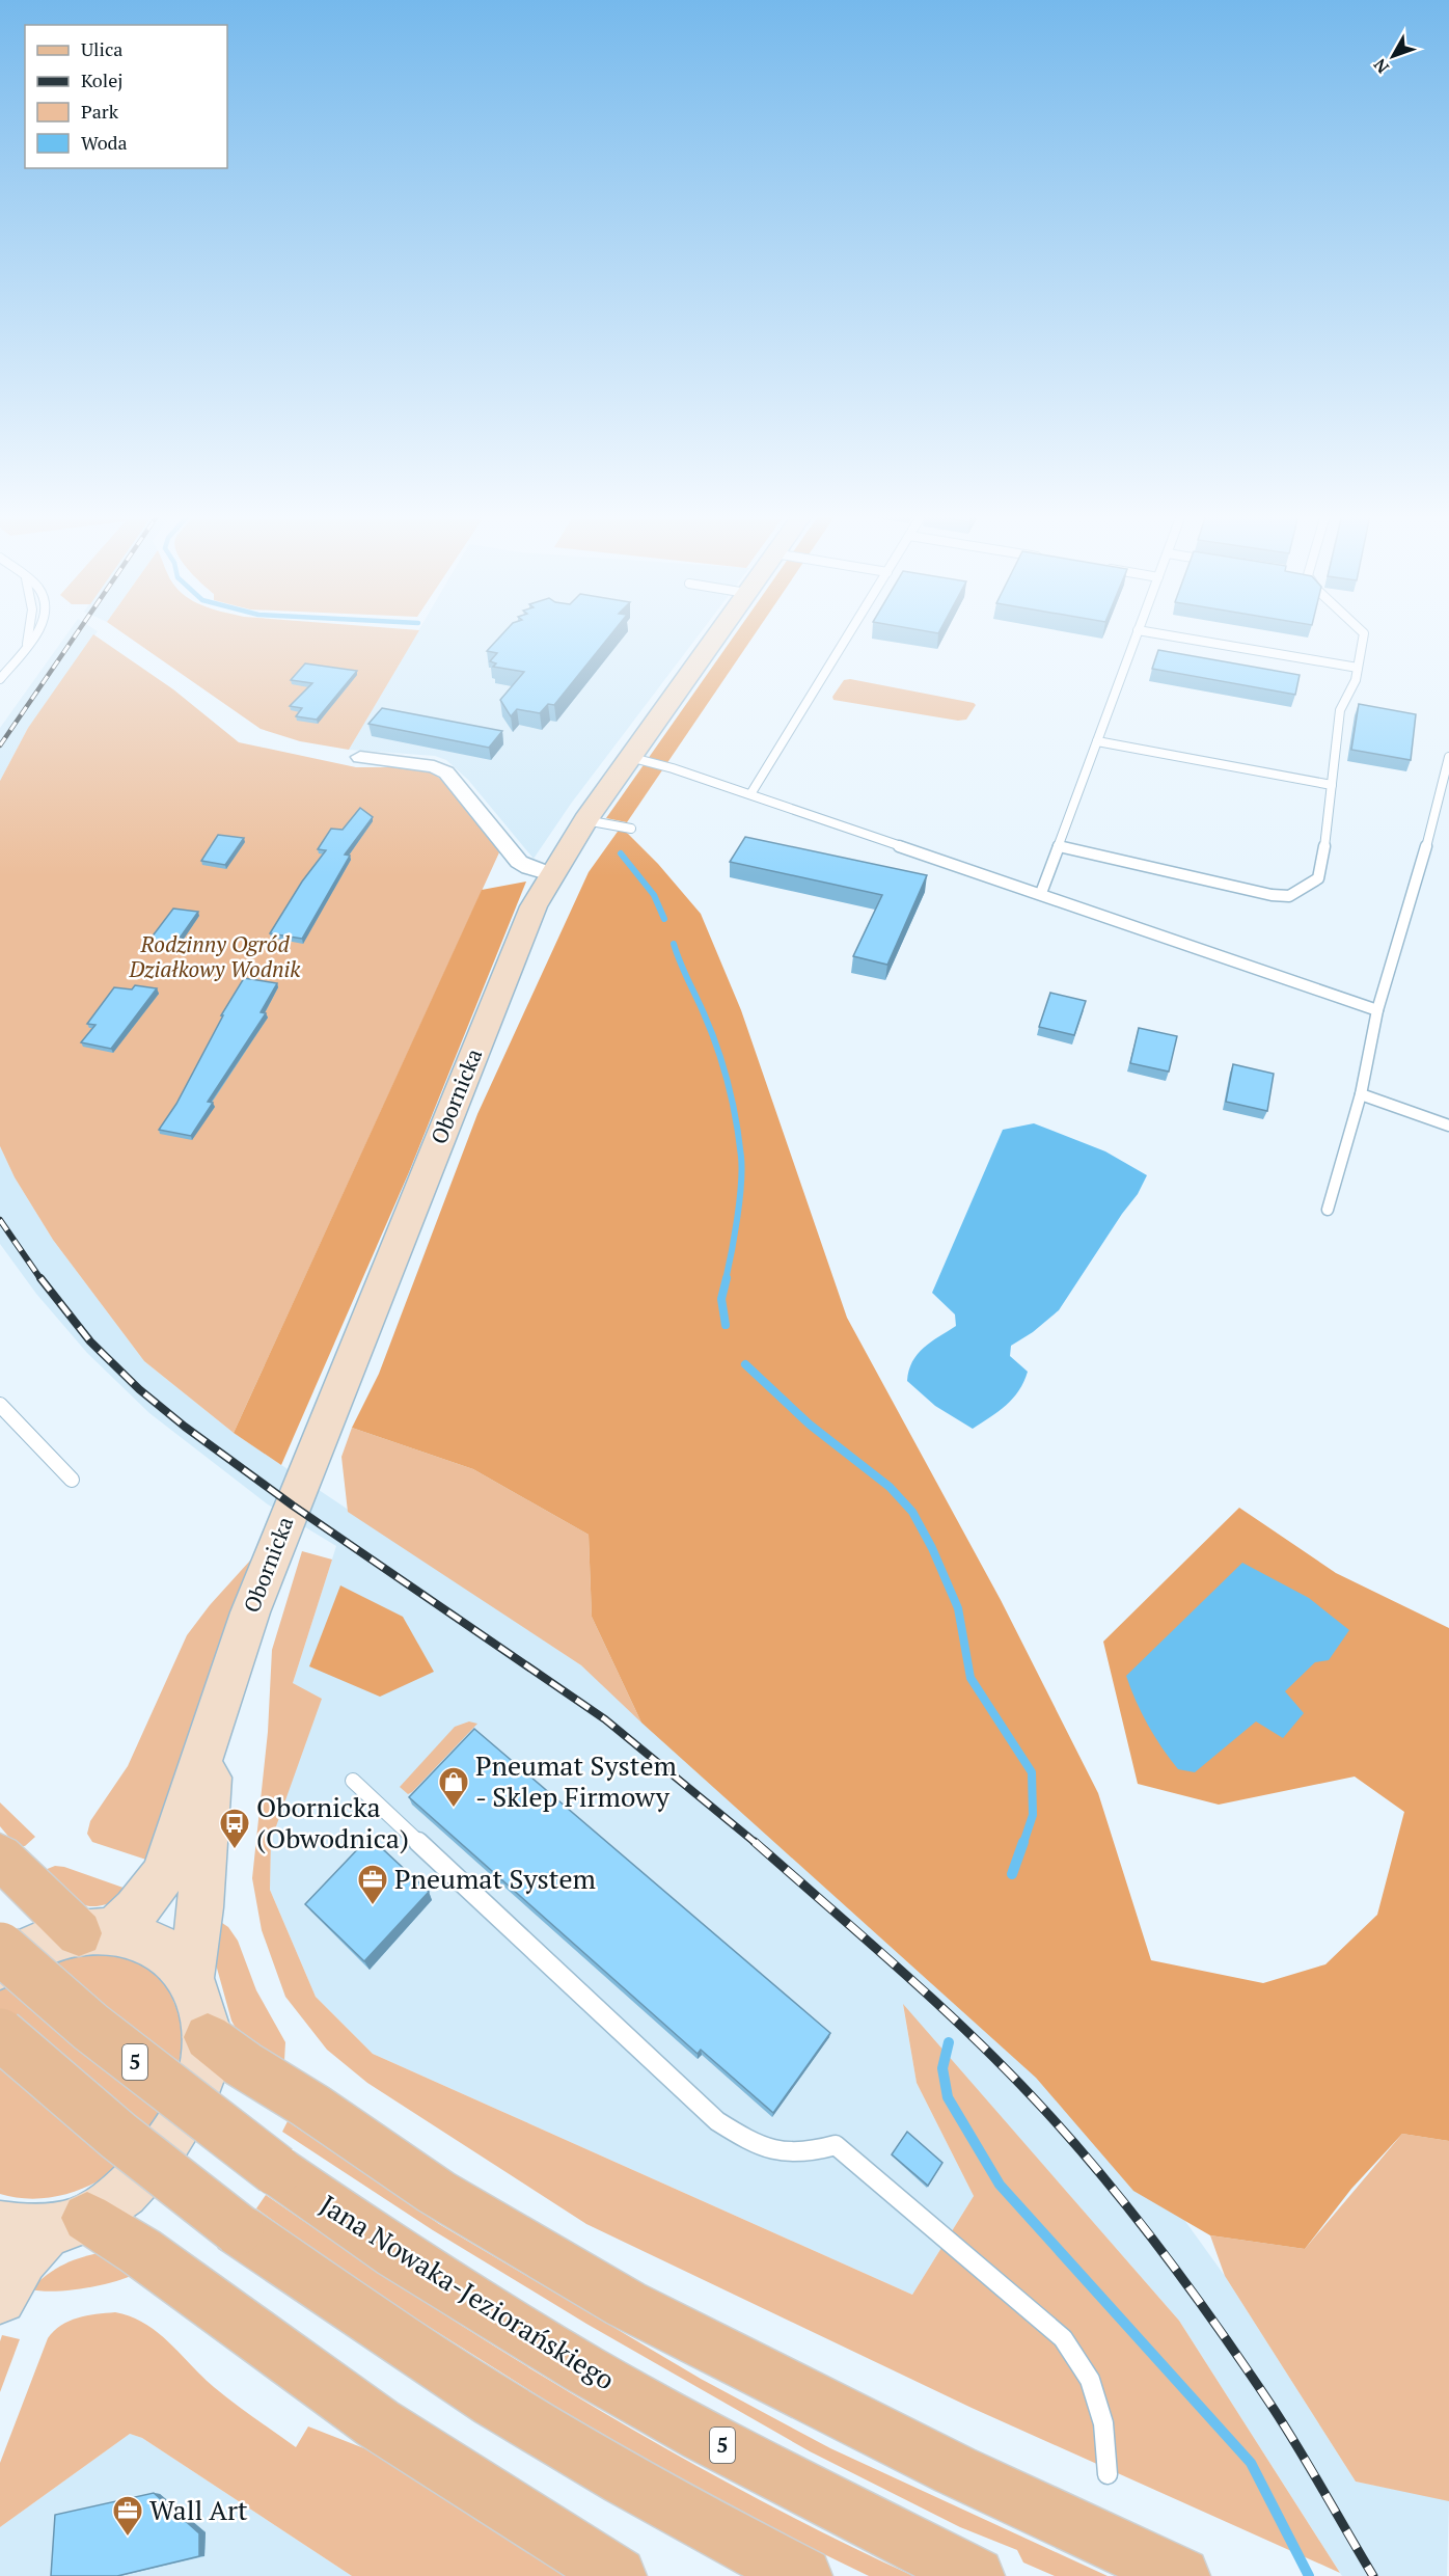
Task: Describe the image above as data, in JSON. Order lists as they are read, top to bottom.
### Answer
{
  "streets": {
    "main road": ["Obornicka", "5", "Jana Nowaka-Jeziorańskiego"]
  },
  "parks": ["Rodzinny Ogród Działkowy Wodnik"],
  "places": {
    "shop": ["Pneumat System - Sklep Firmowy"],
    "bus stop": ["Obornicka (Obwodnica)"],
    "office": ["Pneumat System", "Wall Art"]
  },
  "legend": [
    "Ulica",
    "Kolej",
    "Park",
    "Woda"
  ],
  "north": "bottom left"
}
